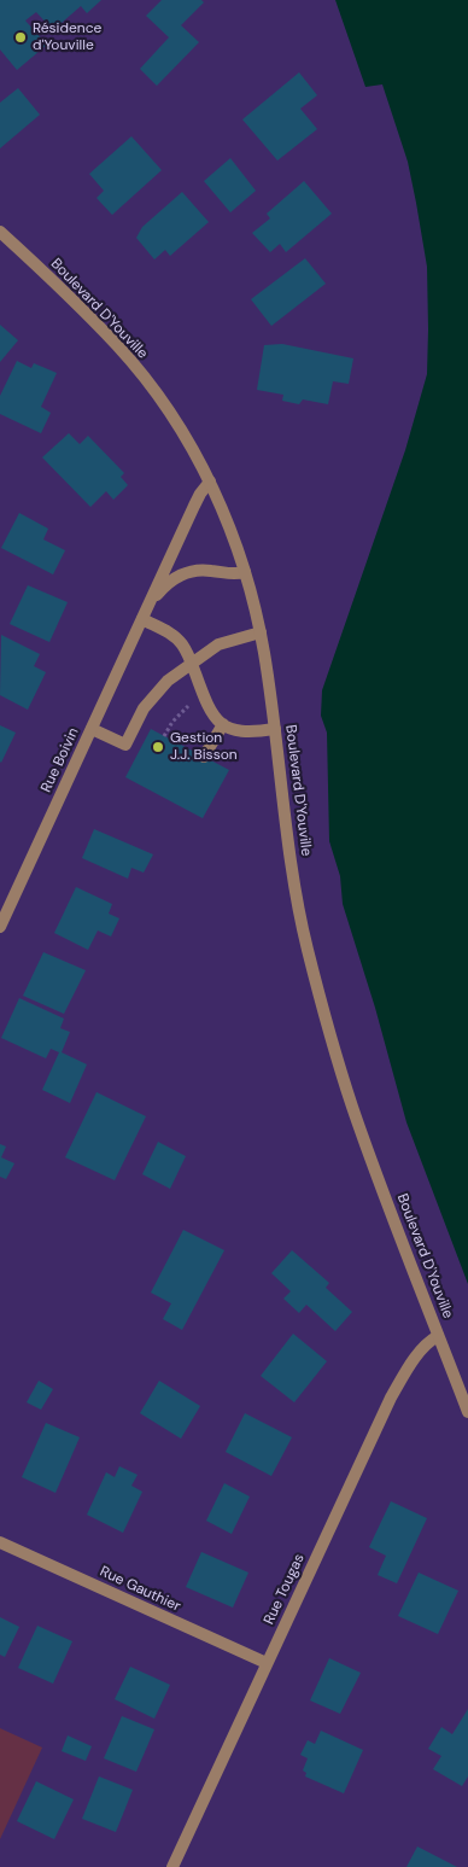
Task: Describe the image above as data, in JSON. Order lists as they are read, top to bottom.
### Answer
{
  "streets": {
    "street": [
      "Boulevard D'Youville",
      "Rue Boivin",
      "Rue Gauthier",
      "Rue Tougas"
    ]
  },
  "crossings": [
    ["Boulevard D'Youville", "Rue Boivin"],
    ["Boulevard D'Youville", "Rue Tougas"],
    ["Rue Gauthier", "Rue Tougas"]
  ],
  "places": ["Résidence d'Youville", "Gestion J.J. Bisson"]
}
